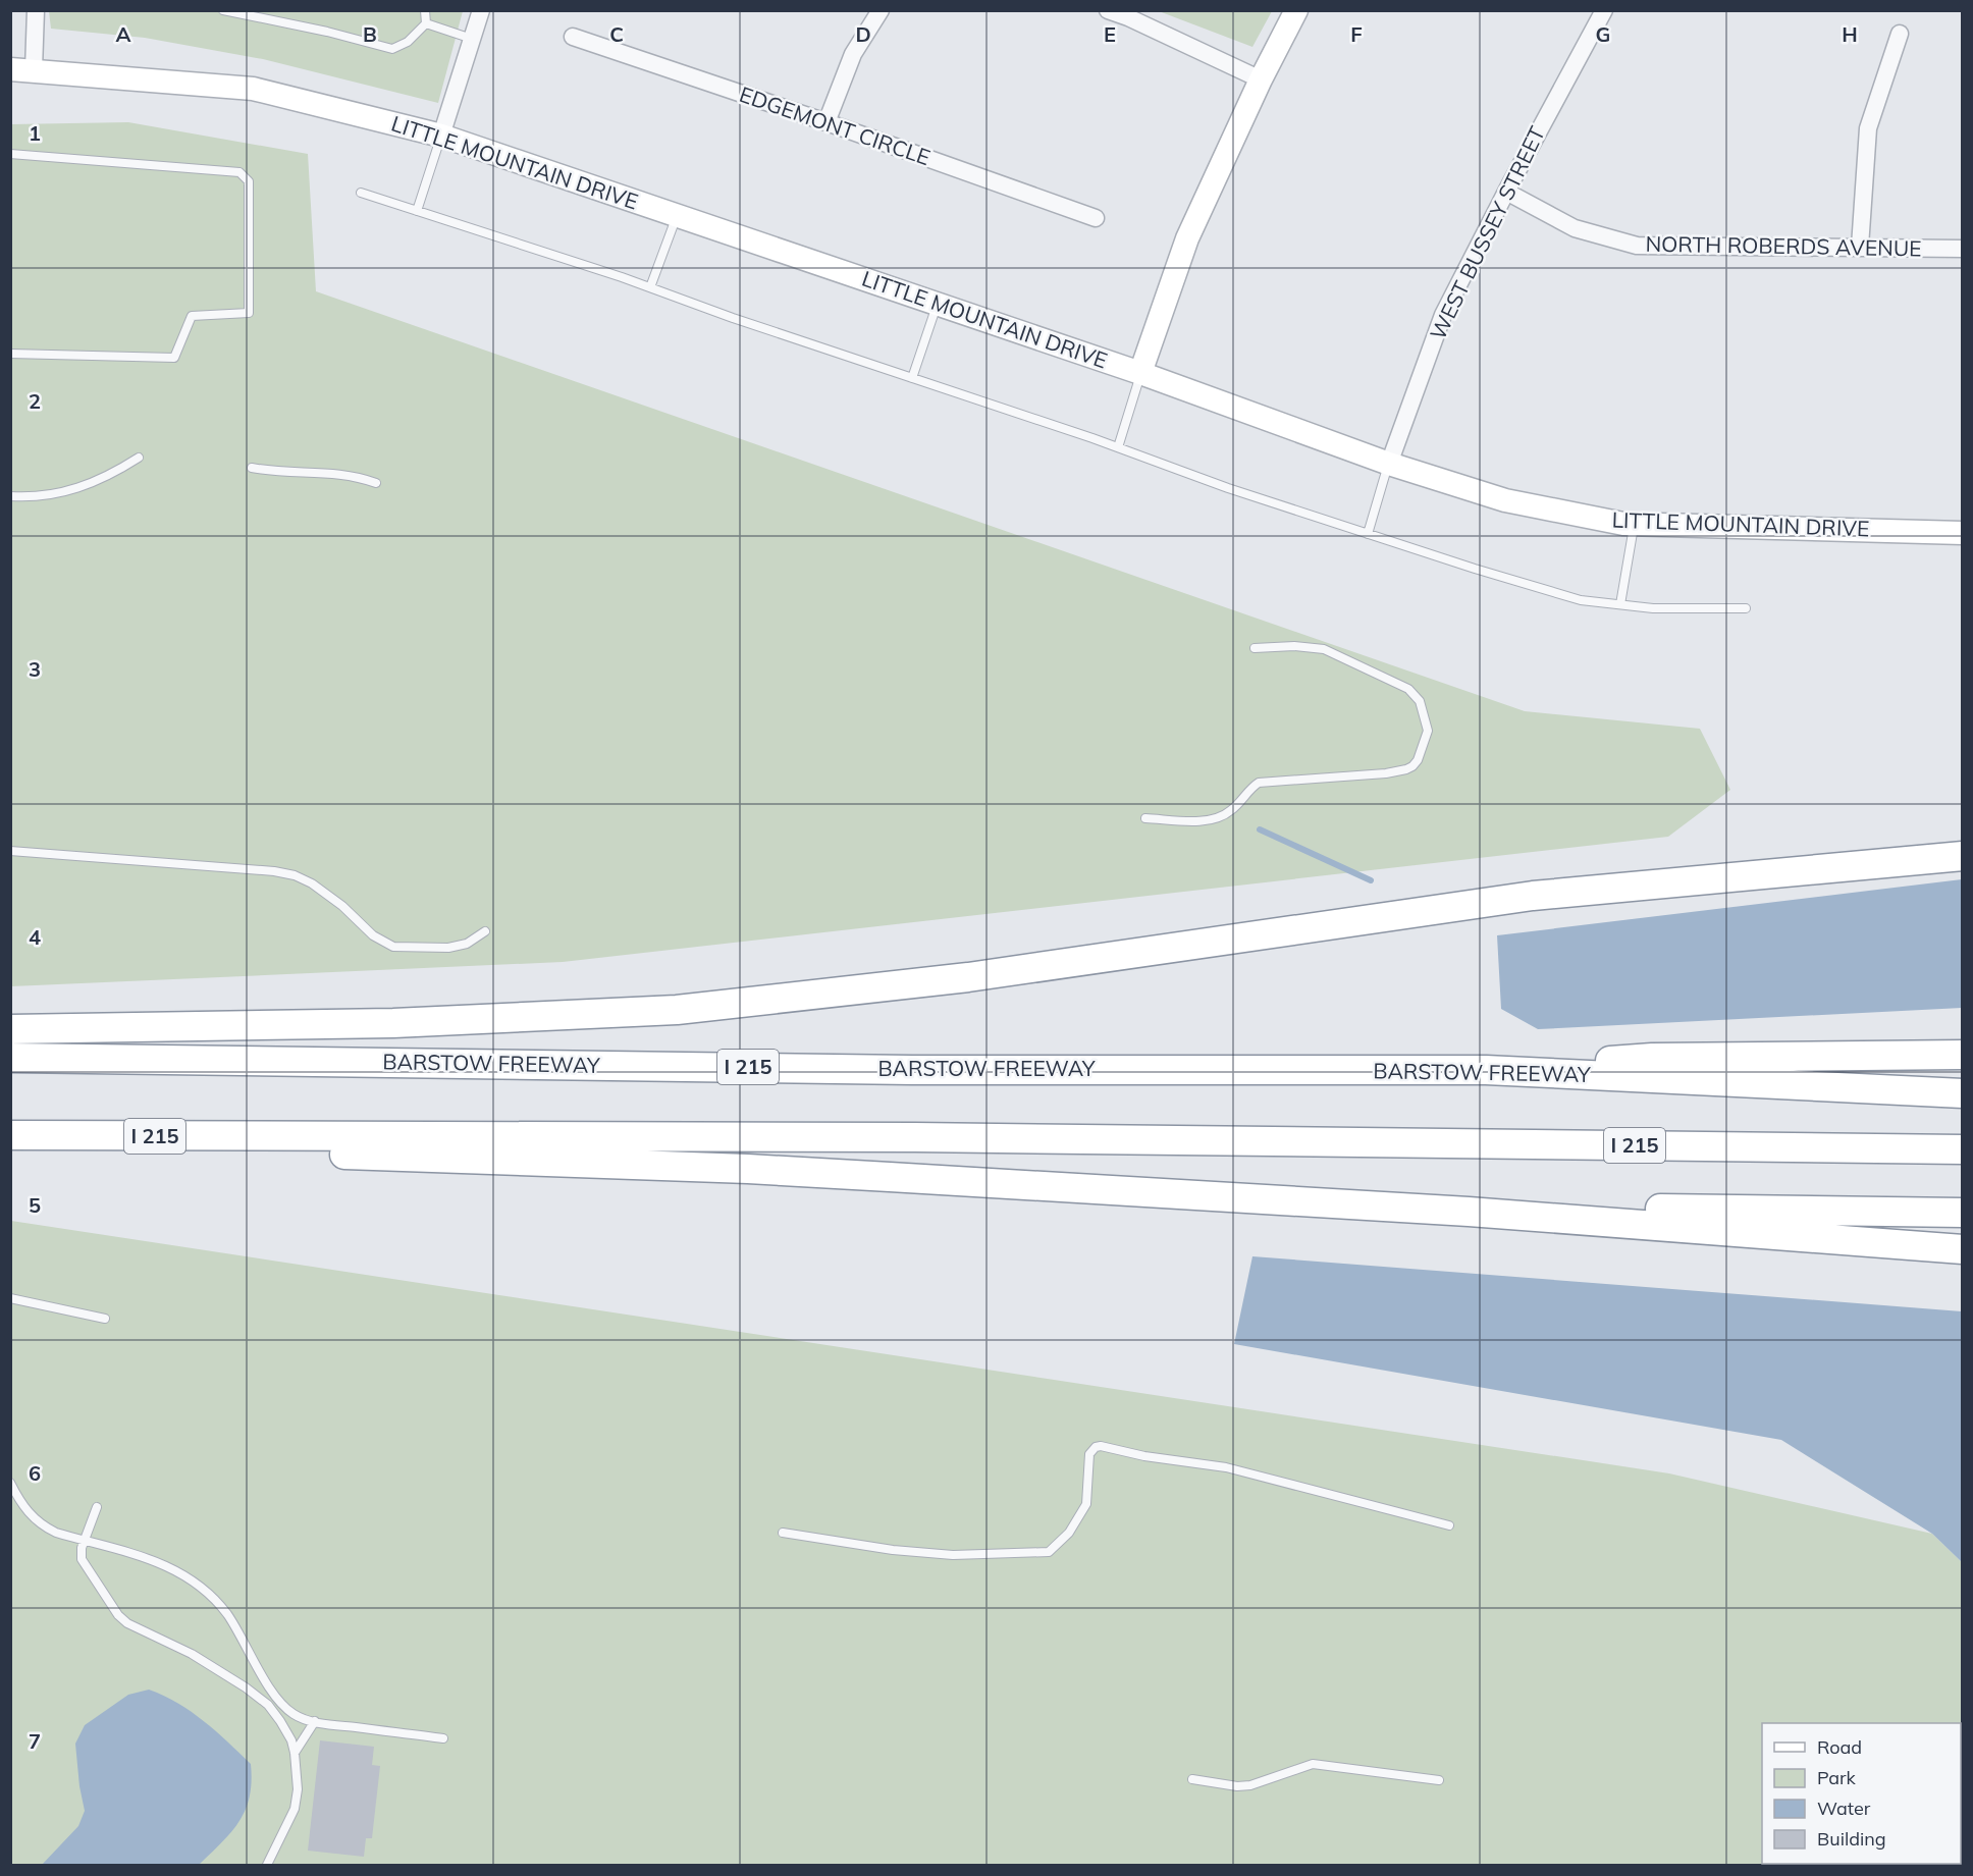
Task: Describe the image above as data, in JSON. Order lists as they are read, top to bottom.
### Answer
{
  "streets": {
    "highway": ["BARSTOW FREEWAY", "I 215"],
    "main road": ["LITTLE MOUNTAIN DRIVE"],
    "street": ["EDGEMONT CIRCLE", "WEST BUSSEY STREET", "NORTH ROBERDS AVENUE"]
  },
  "crossings": [
    ["LITTLE MOUNTAIN DRIVE", "WEST BUSSEY STREET"],
    ["WEST BUSSEY STREET", "NORTH ROBERDS AVENUE"]
  ],
  "legend": [
    "Road",
    "Park",
    "Water",
    "Building"
  ],
  "grid": {
    "columns": [
      "A",
      "B",
      "C",
      "D",
      "E",
      "F",
      "G",
      "H"
    ],
    "rows": [
      "1",
      "2",
      "3",
      "4",
      "5",
      "6",
      "7"
    ]
  }
}
